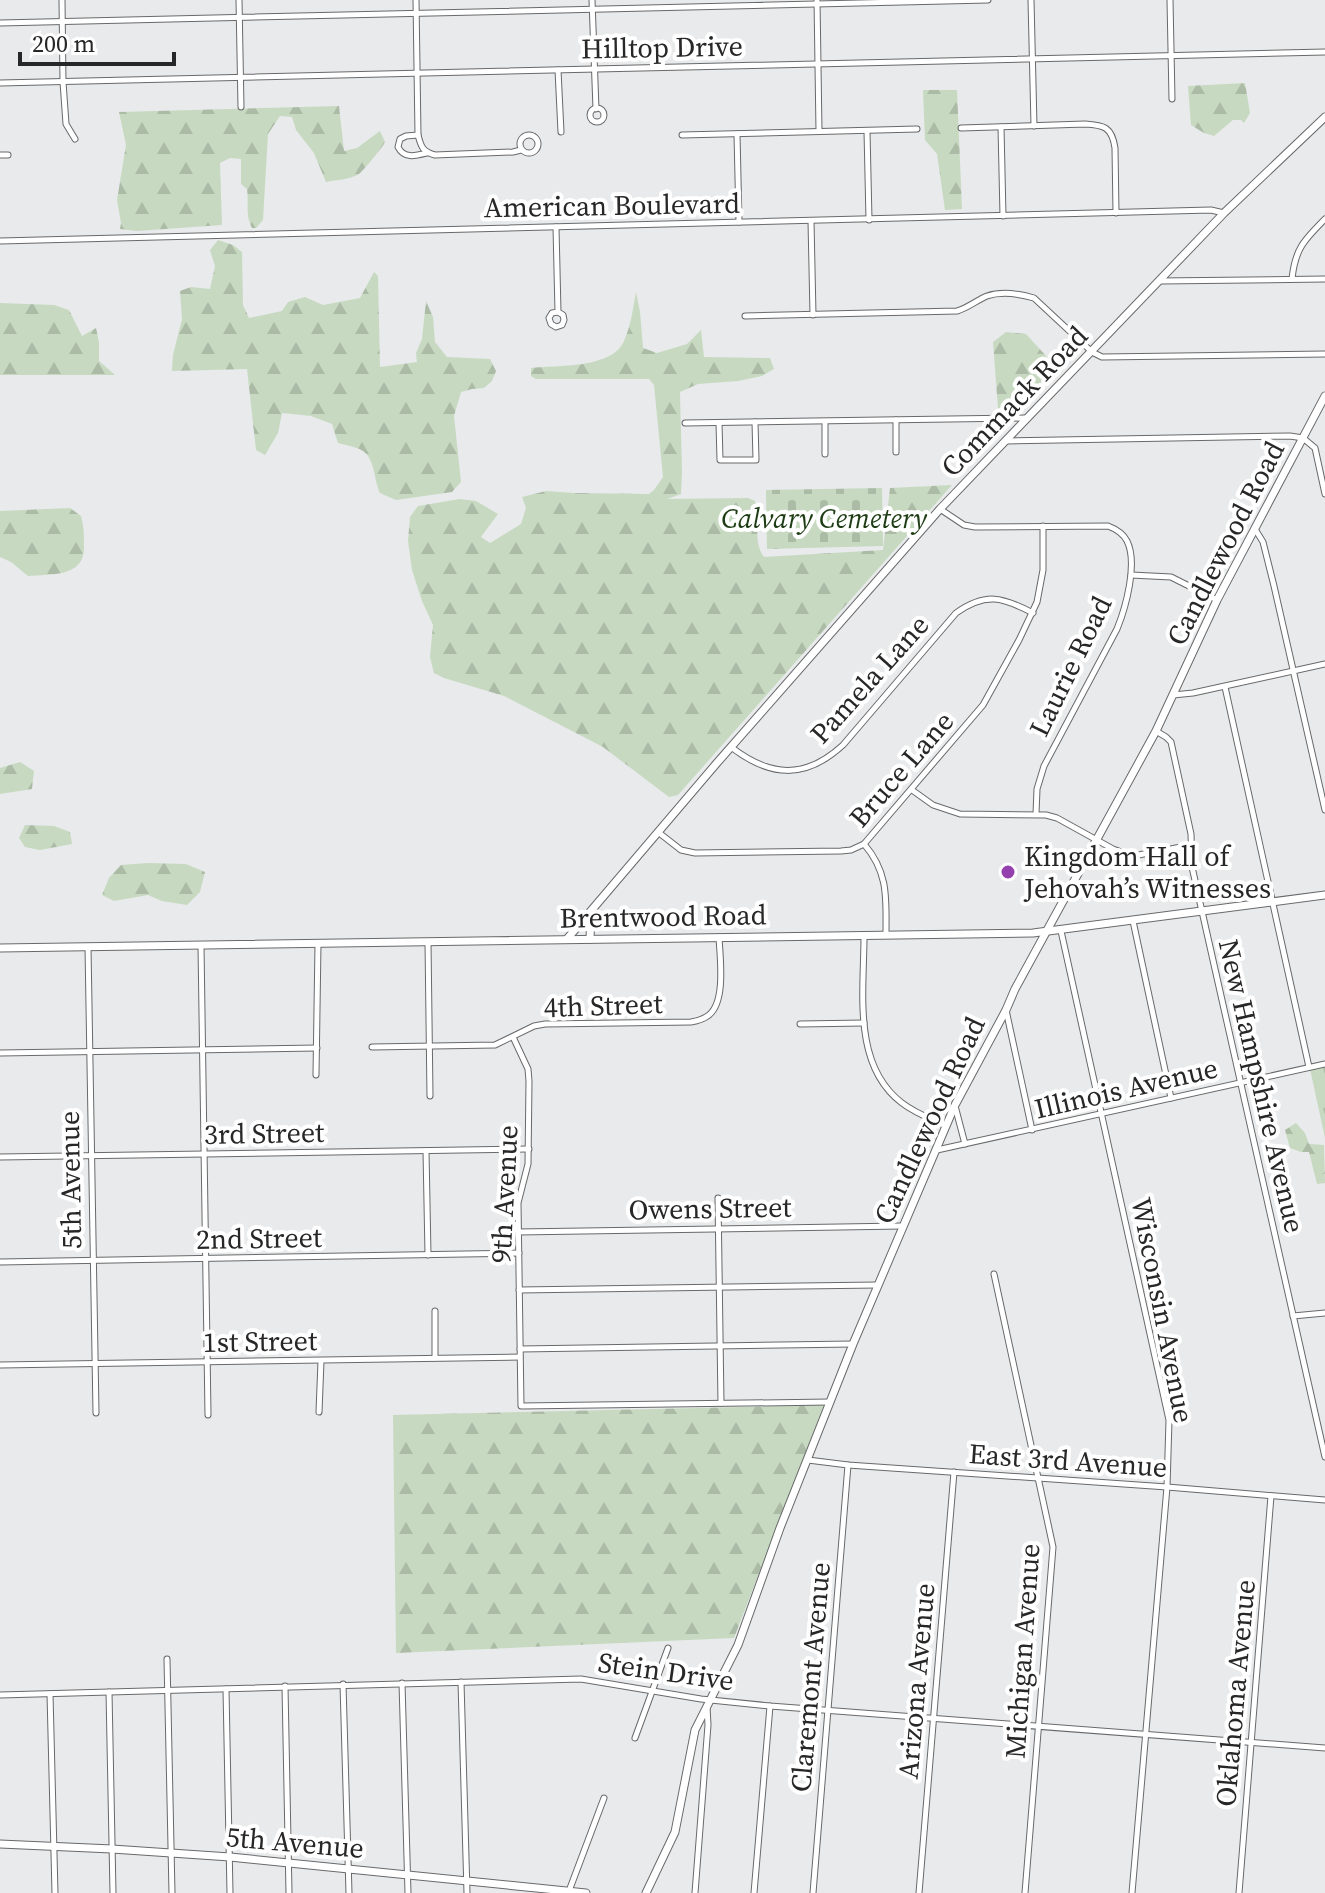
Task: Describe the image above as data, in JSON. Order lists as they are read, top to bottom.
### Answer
{
  "streets": {
    "street": [
      "Hilltop Drive",
      "American Boulevard",
      "Commack Road",
      "Candlewood Road",
      "Laurie Road",
      "Pamela Lane",
      "Bruce Lane",
      "Brentwood Road",
      "4th Street",
      "New Hampshire Avenue",
      "Illinois Avenue",
      "3rd Street",
      "5th Avenue",
      "9th Avenue",
      "Owens Street",
      "2nd Street",
      "Wisconsin Avenue",
      "1st Street",
      "East 3rd Avenue",
      "Michigan Avenue",
      "Stein Drive",
      "Claremont Avenue",
      "Arizona Avenue",
      "Oklahoma Avenue"
    ]
  },
  "crossings": [
    ["American Boulevard", "Commack Road"],
    ["Commack Road", "Laurie Road"],
    ["Commack Road", "Pamela Lane"],
    ["Commack Road", "Bruce Lane"],
    ["Commack Road", "Brentwood Road"],
    ["Candlewood Road", "Brentwood Road"],
    ["Candlewood Road", "New Hampshire Avenue"],
    ["Candlewood Road", "Illinois Avenue"],
    ["Candlewood Road", "Owens Street"],
    ["Candlewood Road", "East 3rd Avenue"],
    ["Candlewood Road", "Stein Drive"],
    ["Laurie Road", "Bruce Lane"],
    ["Pamela Lane", "Bruce Lane"],
    ["Brentwood Road", "4th Street"],
    ["Brentwood Road", "New Hampshire Avenue"],
    ["Brentwood Road", "5th Avenue"],
    ["Brentwood Road", "Wisconsin Avenue"],
    ["4th Street", "9th Avenue"],
    ["New Hampshire Avenue", "Illinois Avenue"],
    ["Illinois Avenue", "Wisconsin Avenue"],
    ["3rd Street", "5th Avenue"],
    ["3rd Street", "9th Avenue"],
    ["5th Avenue", "2nd Street"],
    ["5th Avenue", "1st Street"],
    ["9th Avenue", "Owens Street"],
    ["9th Avenue", "2nd Street"],
    ["9th Avenue", "1st Street"],
    ["Wisconsin Avenue", "East 3rd Avenue"],
    ["Wisconsin Avenue", "Stein Drive"],
    ["East 3rd Avenue", "Michigan Avenue"],
    ["East 3rd Avenue", "Claremont Avenue"],
    ["East 3rd Avenue", "Arizona Avenue"],
    ["East 3rd Avenue", "Oklahoma Avenue"],
    ["Michigan Avenue", "Stein Drive"],
    ["Stein Drive", "Claremont Avenue"],
    ["Stein Drive", "Arizona Avenue"],
    ["Stein Drive", "Oklahoma Avenue"]
  ],
  "parks": ["Calvary Cemetery"],
  "places": ["Kingdom Hall of Jehovah’s Witnesses"],
  "scale_bar": "200 m"
}
